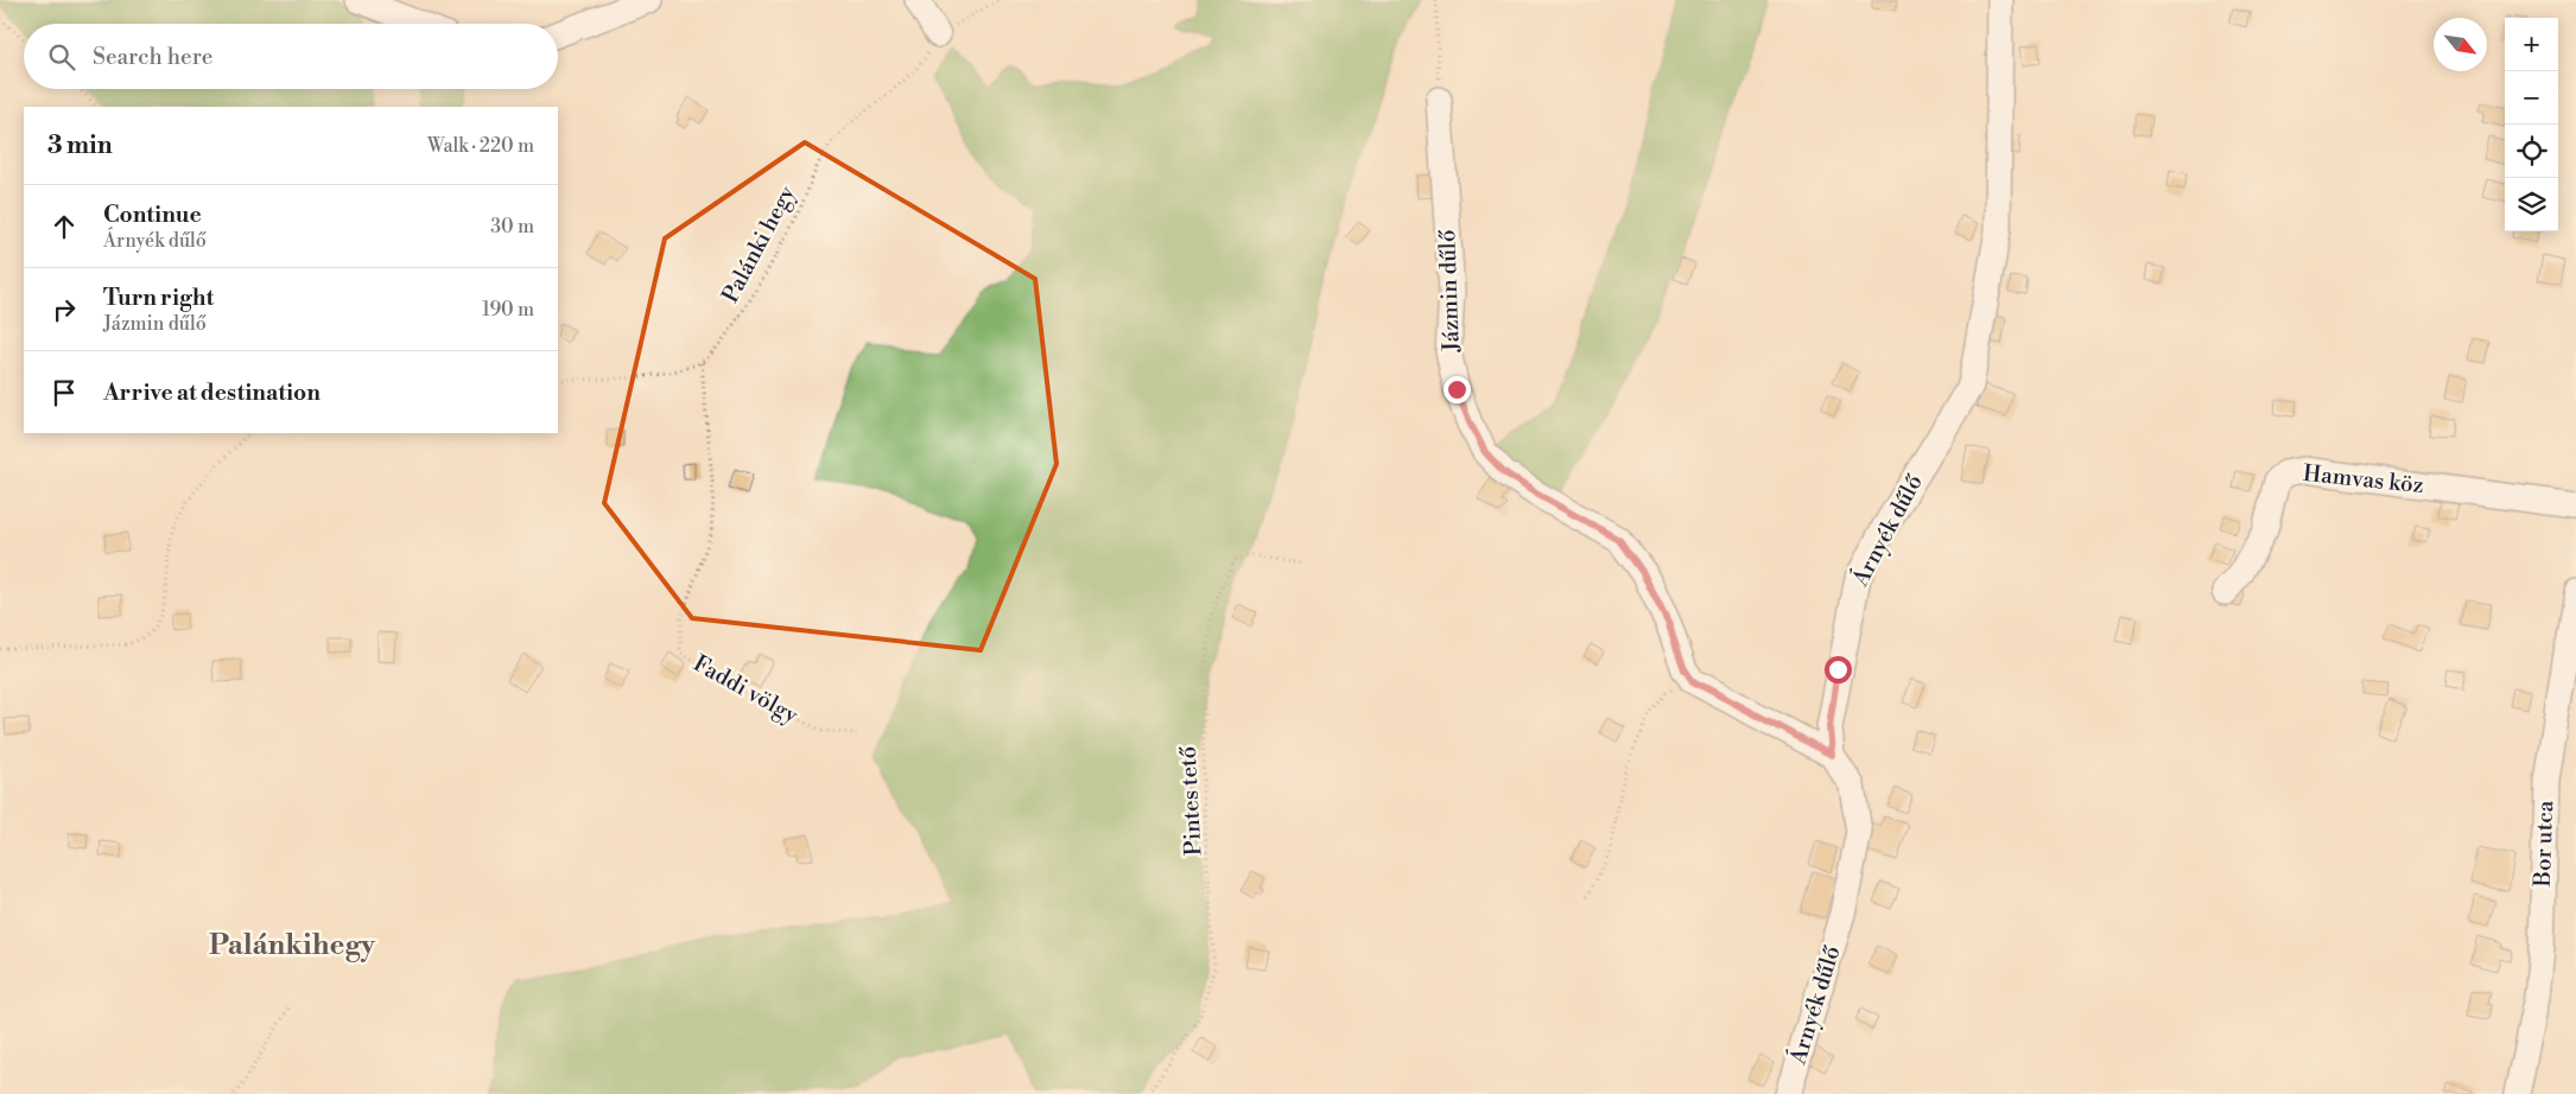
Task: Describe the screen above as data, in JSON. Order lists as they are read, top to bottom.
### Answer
{
  "streets": {
    "street": [
      "Jázmin dűlő",
      "Hamvas köz",
      "Árnyék dűlő",
      "Bor utca"
    ],
    "path": ["Palánki hegy", "Faddi völgy", "Pintes tető"]
  },
  "crossings": [
    ["Palánki hegy", "Faddi völgy"]
  ],
  "districts": ["Palánkihegy"],
  "north": "bottom right",
  "page": {
    "map_buttons": ["+", "−"],
    "search": "Search here",
    "heading": ["3 min", "Walk · 220 m"],
    "list": [
      ["Continue", "Árnyék dűlő", "30 m"],
      ["Turn right", "Jázmin dűlő", "190 m"],
      "Arrive at destination"
    ]
  }
}
